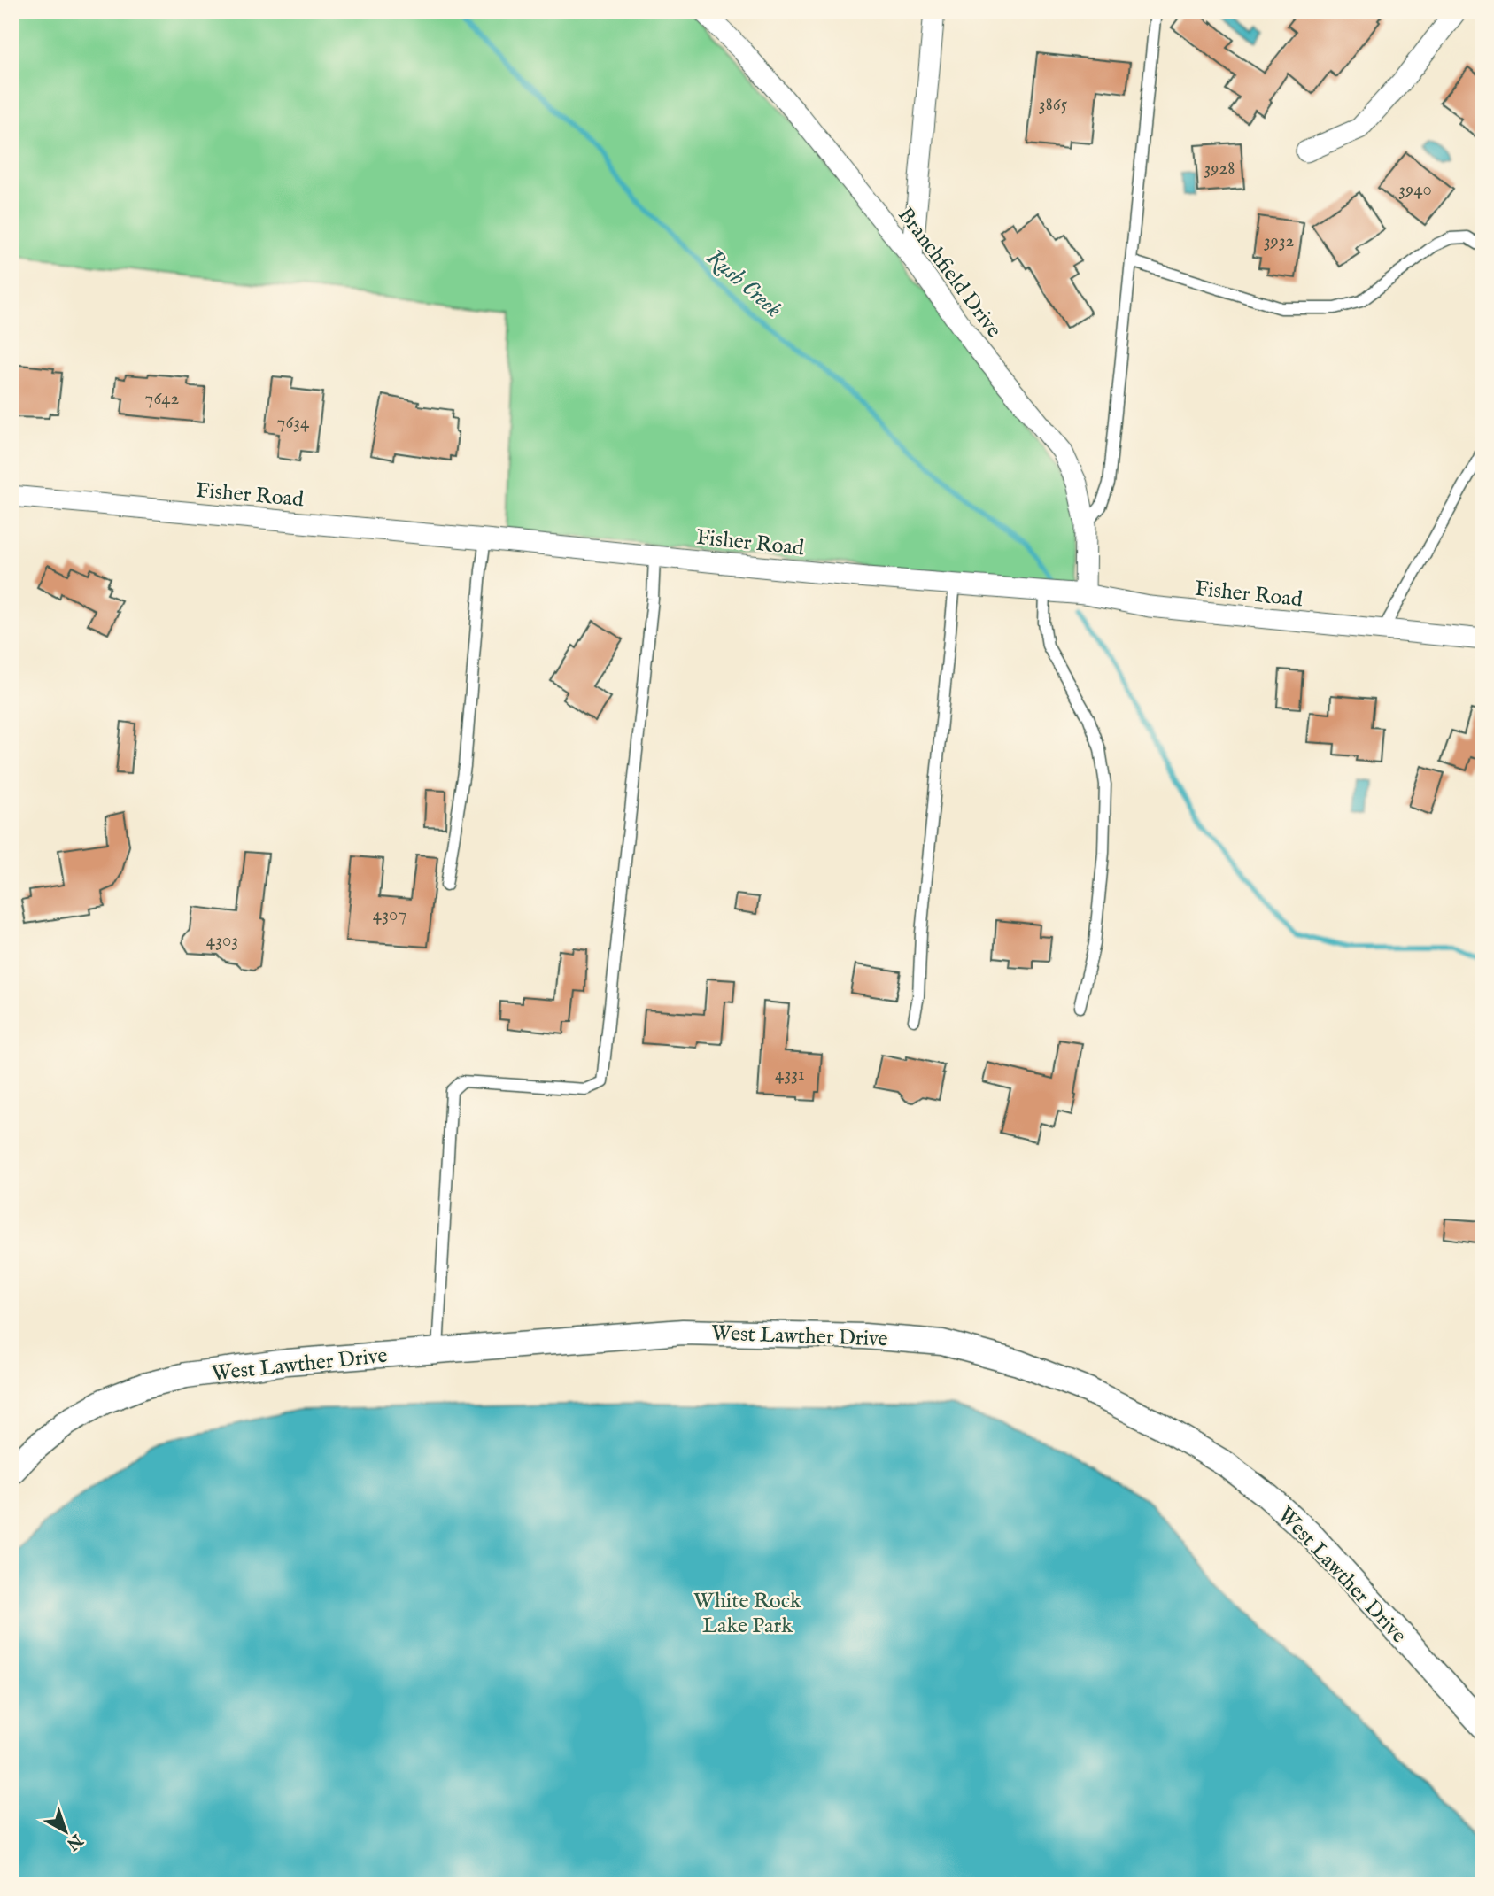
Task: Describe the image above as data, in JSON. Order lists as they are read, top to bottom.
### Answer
{
  "streets": {
    "street": ["Branchfield Drive", "Fisher Road", "West Lawther Drive"]
  },
  "crossings": [
    ["Branchfield Drive", "Fisher Road"]
  ],
  "water": ["Rush Creek"],
  "parks": ["White Rock Lake Park"],
  "house_numbers": [
    "3865",
    "3928",
    "3940",
    "3932",
    "7642",
    "7634",
    "4307",
    "4303",
    "4331"
  ],
  "north": "bottom right"
}
